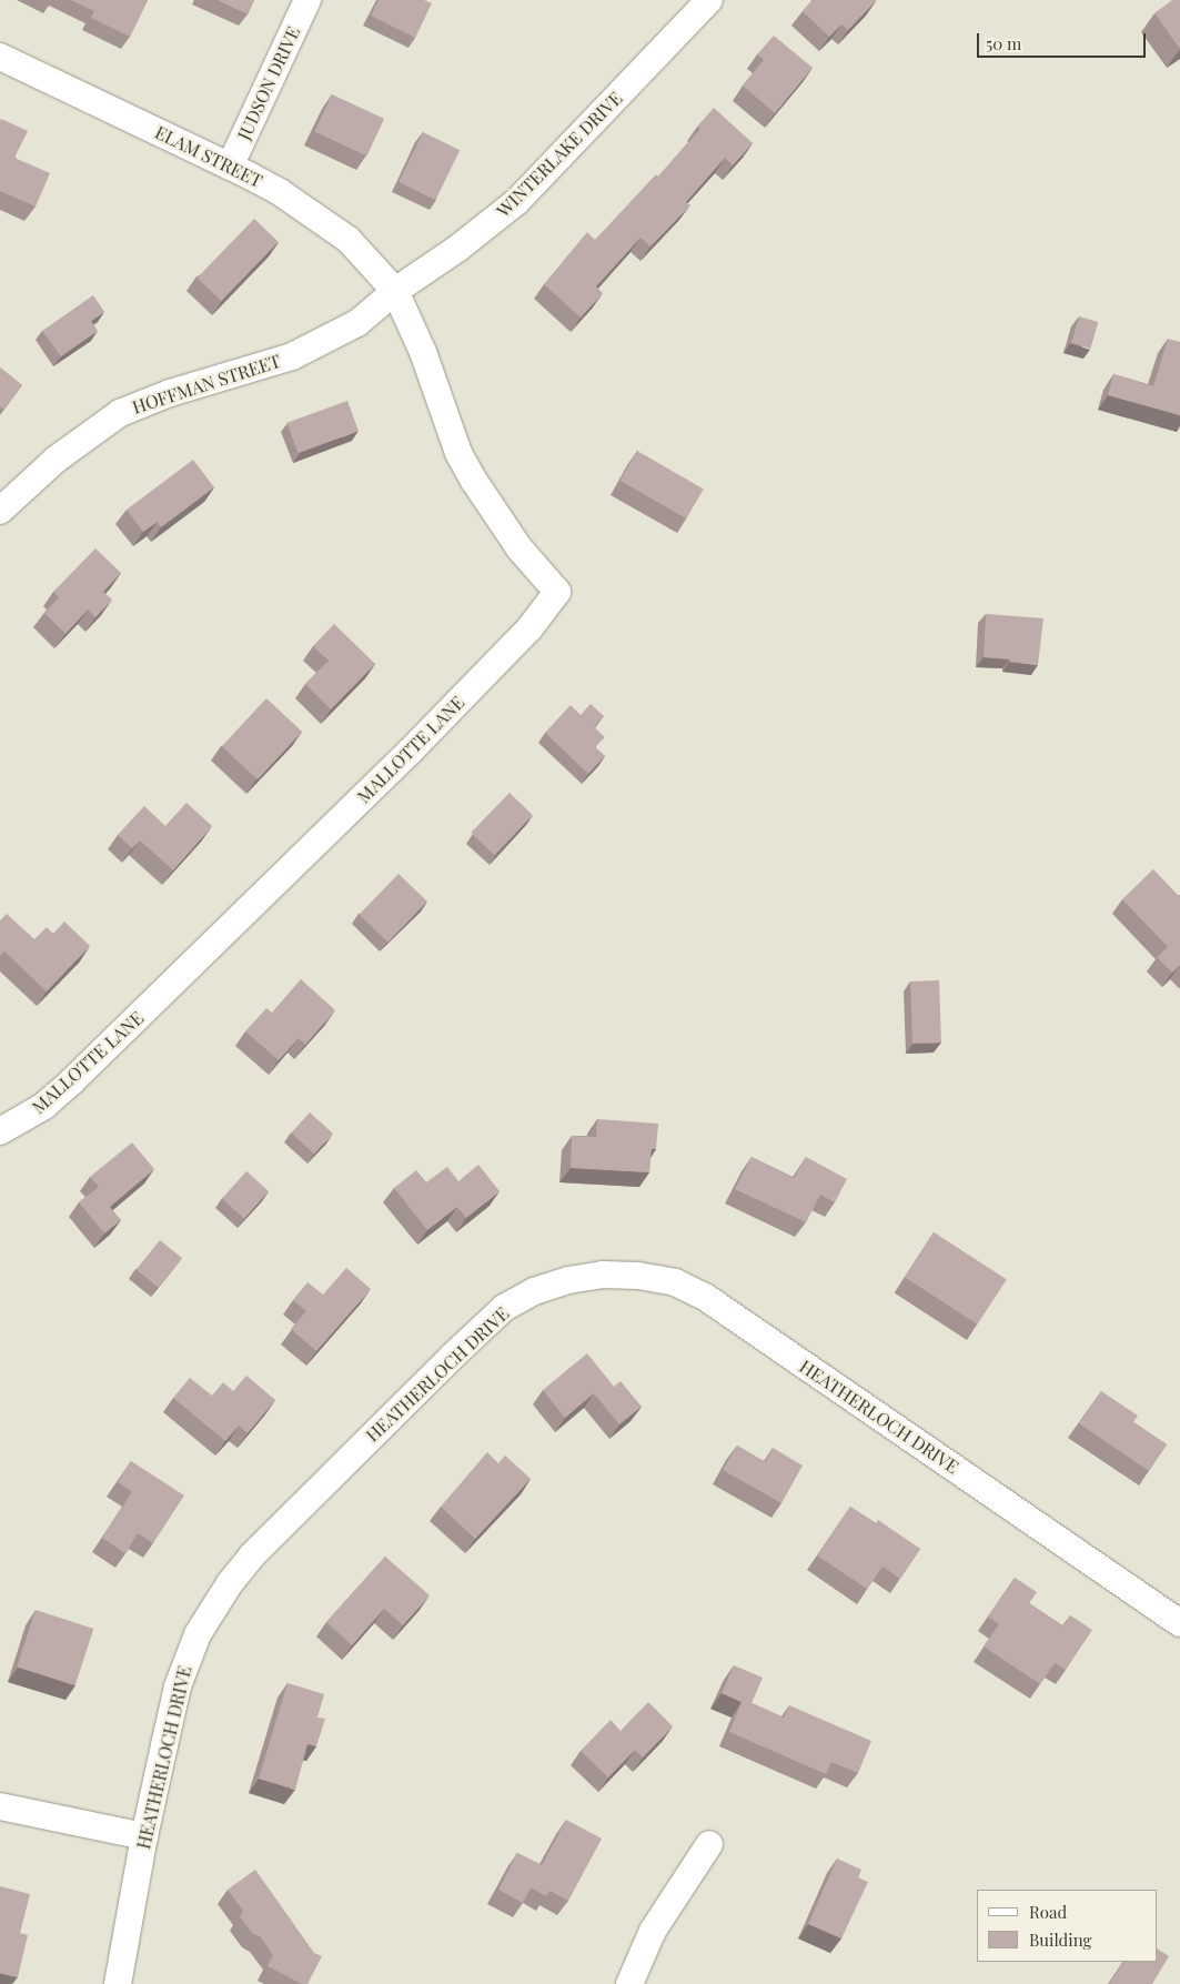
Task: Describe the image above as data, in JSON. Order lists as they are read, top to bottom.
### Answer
{
  "streets": {
    "street": [
      "JUDSON DRIVE",
      "WINTERLAKE DRIVE",
      "ELAM STREET",
      "HOFFMAN STREET",
      "MALLOTTE LANE",
      "HEATHERLOCH DRIVE"
    ]
  },
  "crossings": [
    ["JUDSON DRIVE", "ELAM STREET"],
    ["WINTERLAKE DRIVE", "ELAM STREET"],
    ["WINTERLAKE DRIVE", "HOFFMAN STREET"],
    ["WINTERLAKE DRIVE", "MALLOTTE LANE"],
    ["ELAM STREET", "HOFFMAN STREET"],
    ["ELAM STREET", "MALLOTTE LANE"],
    ["HOFFMAN STREET", "MALLOTTE LANE"]
  ],
  "legend": ["Road", "Building"],
  "scale_bar": "50 m"
}
